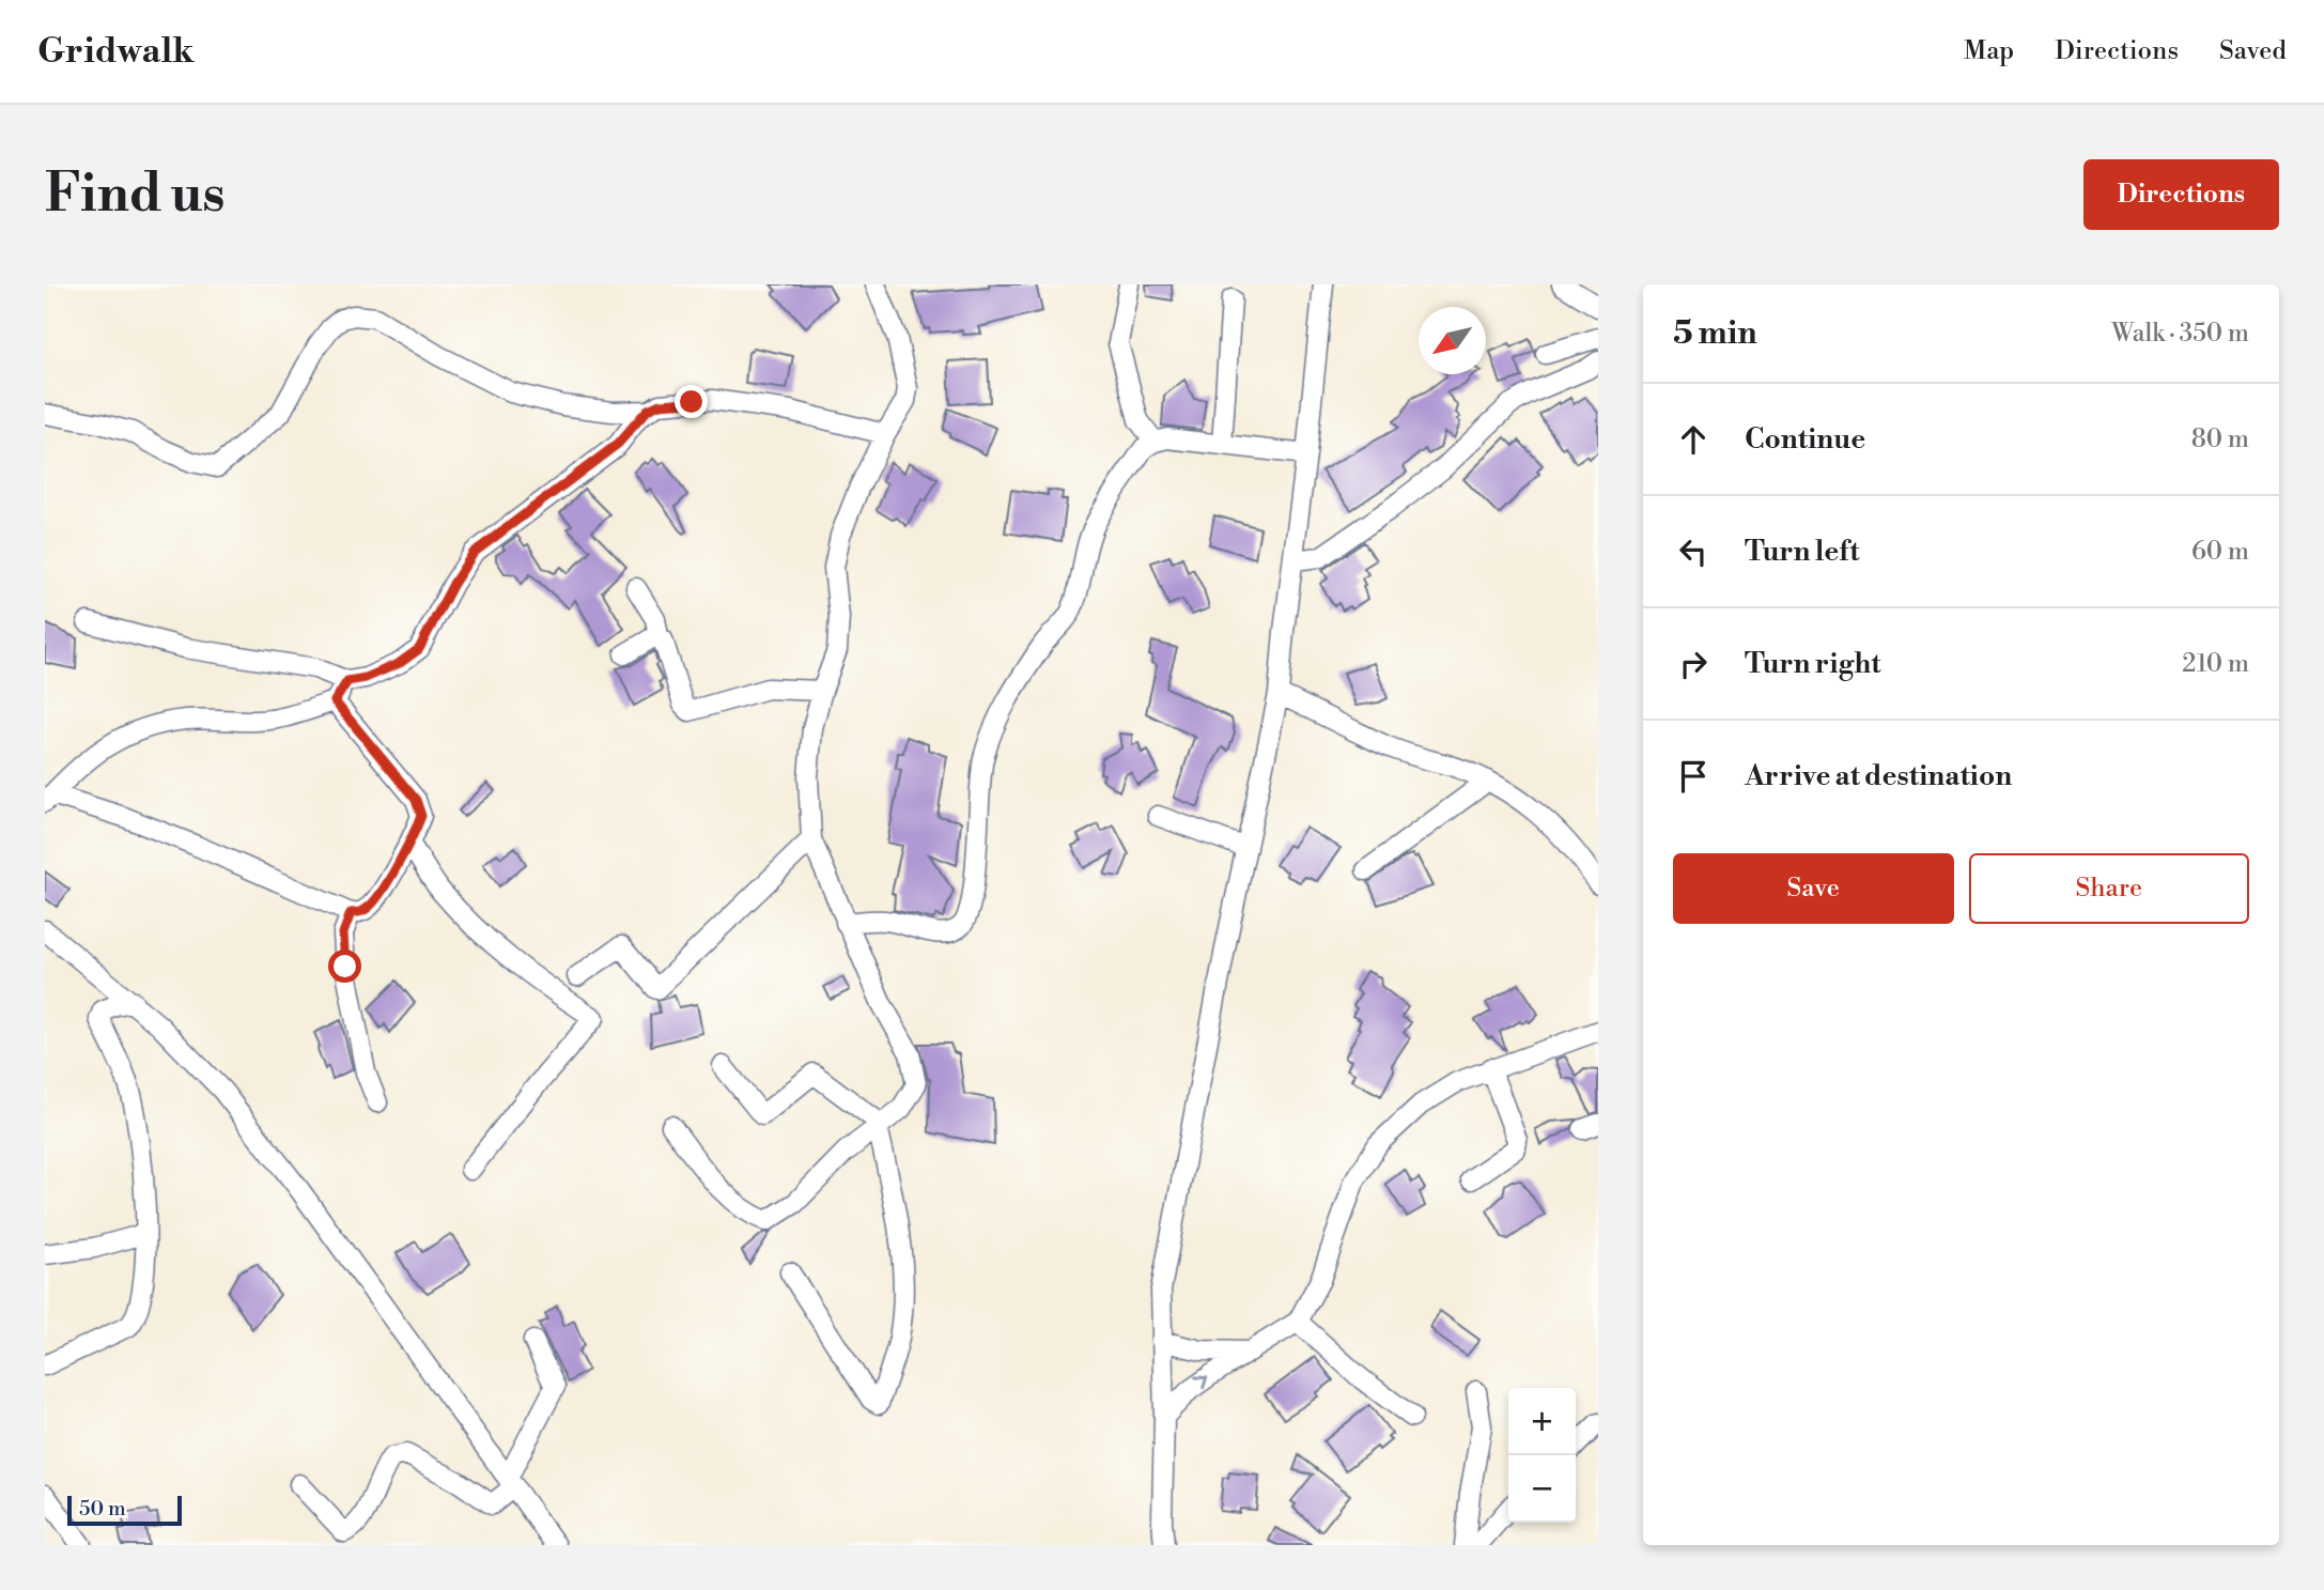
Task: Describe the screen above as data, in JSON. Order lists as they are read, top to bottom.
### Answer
{
  "scale_bar": "50 m",
  "north": "bottom left",
  "page": {
    "header": "Gridwalk",
    "nav": ["Map", "Directions", "Saved"],
    "buttons": [
      "Directions",
      ["Save", "Share"]
    ],
    "title": "Find us",
    "heading": ["5 min", "Walk · 350 m"],
    "list": [
      ["Continue", "80 m"],
      ["Turn left", "60 m"],
      ["Turn right", "210 m"],
      "Arrive at destination"
    ],
    "map_buttons": ["+", "−"],
    "scale": "50 m"
  }
}
